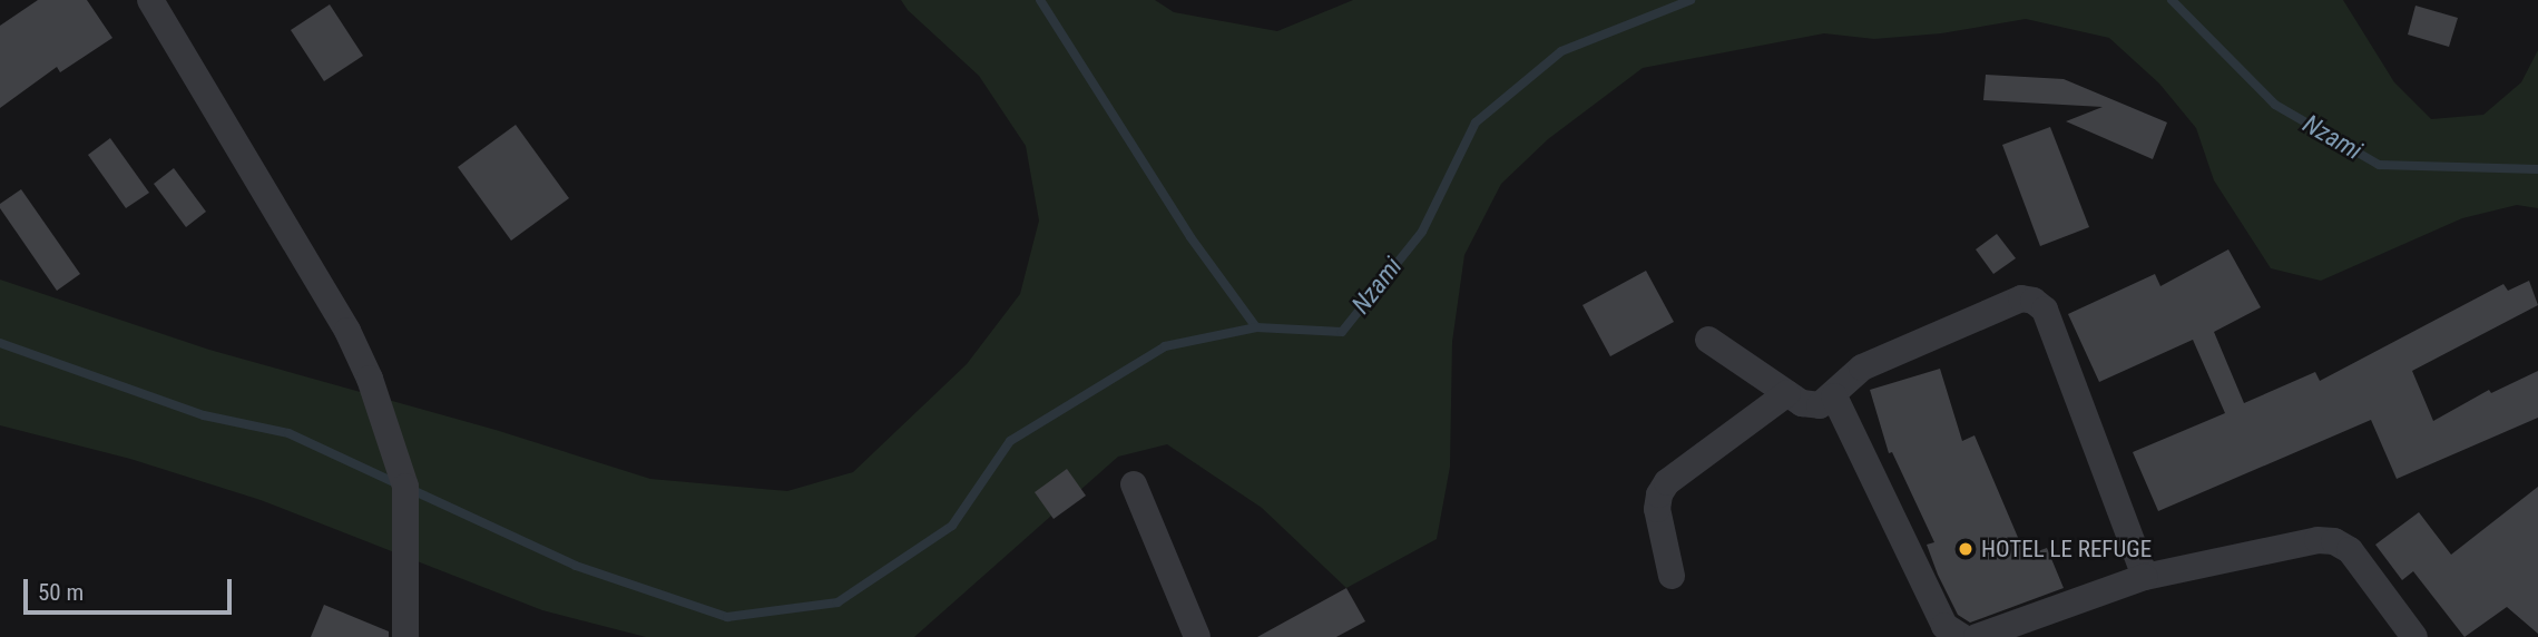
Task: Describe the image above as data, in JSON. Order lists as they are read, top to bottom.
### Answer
{
  "water": ["Nzami"],
  "places": ["HOTEL LE REFUGE"],
  "scale_bar": "50 m"
}
